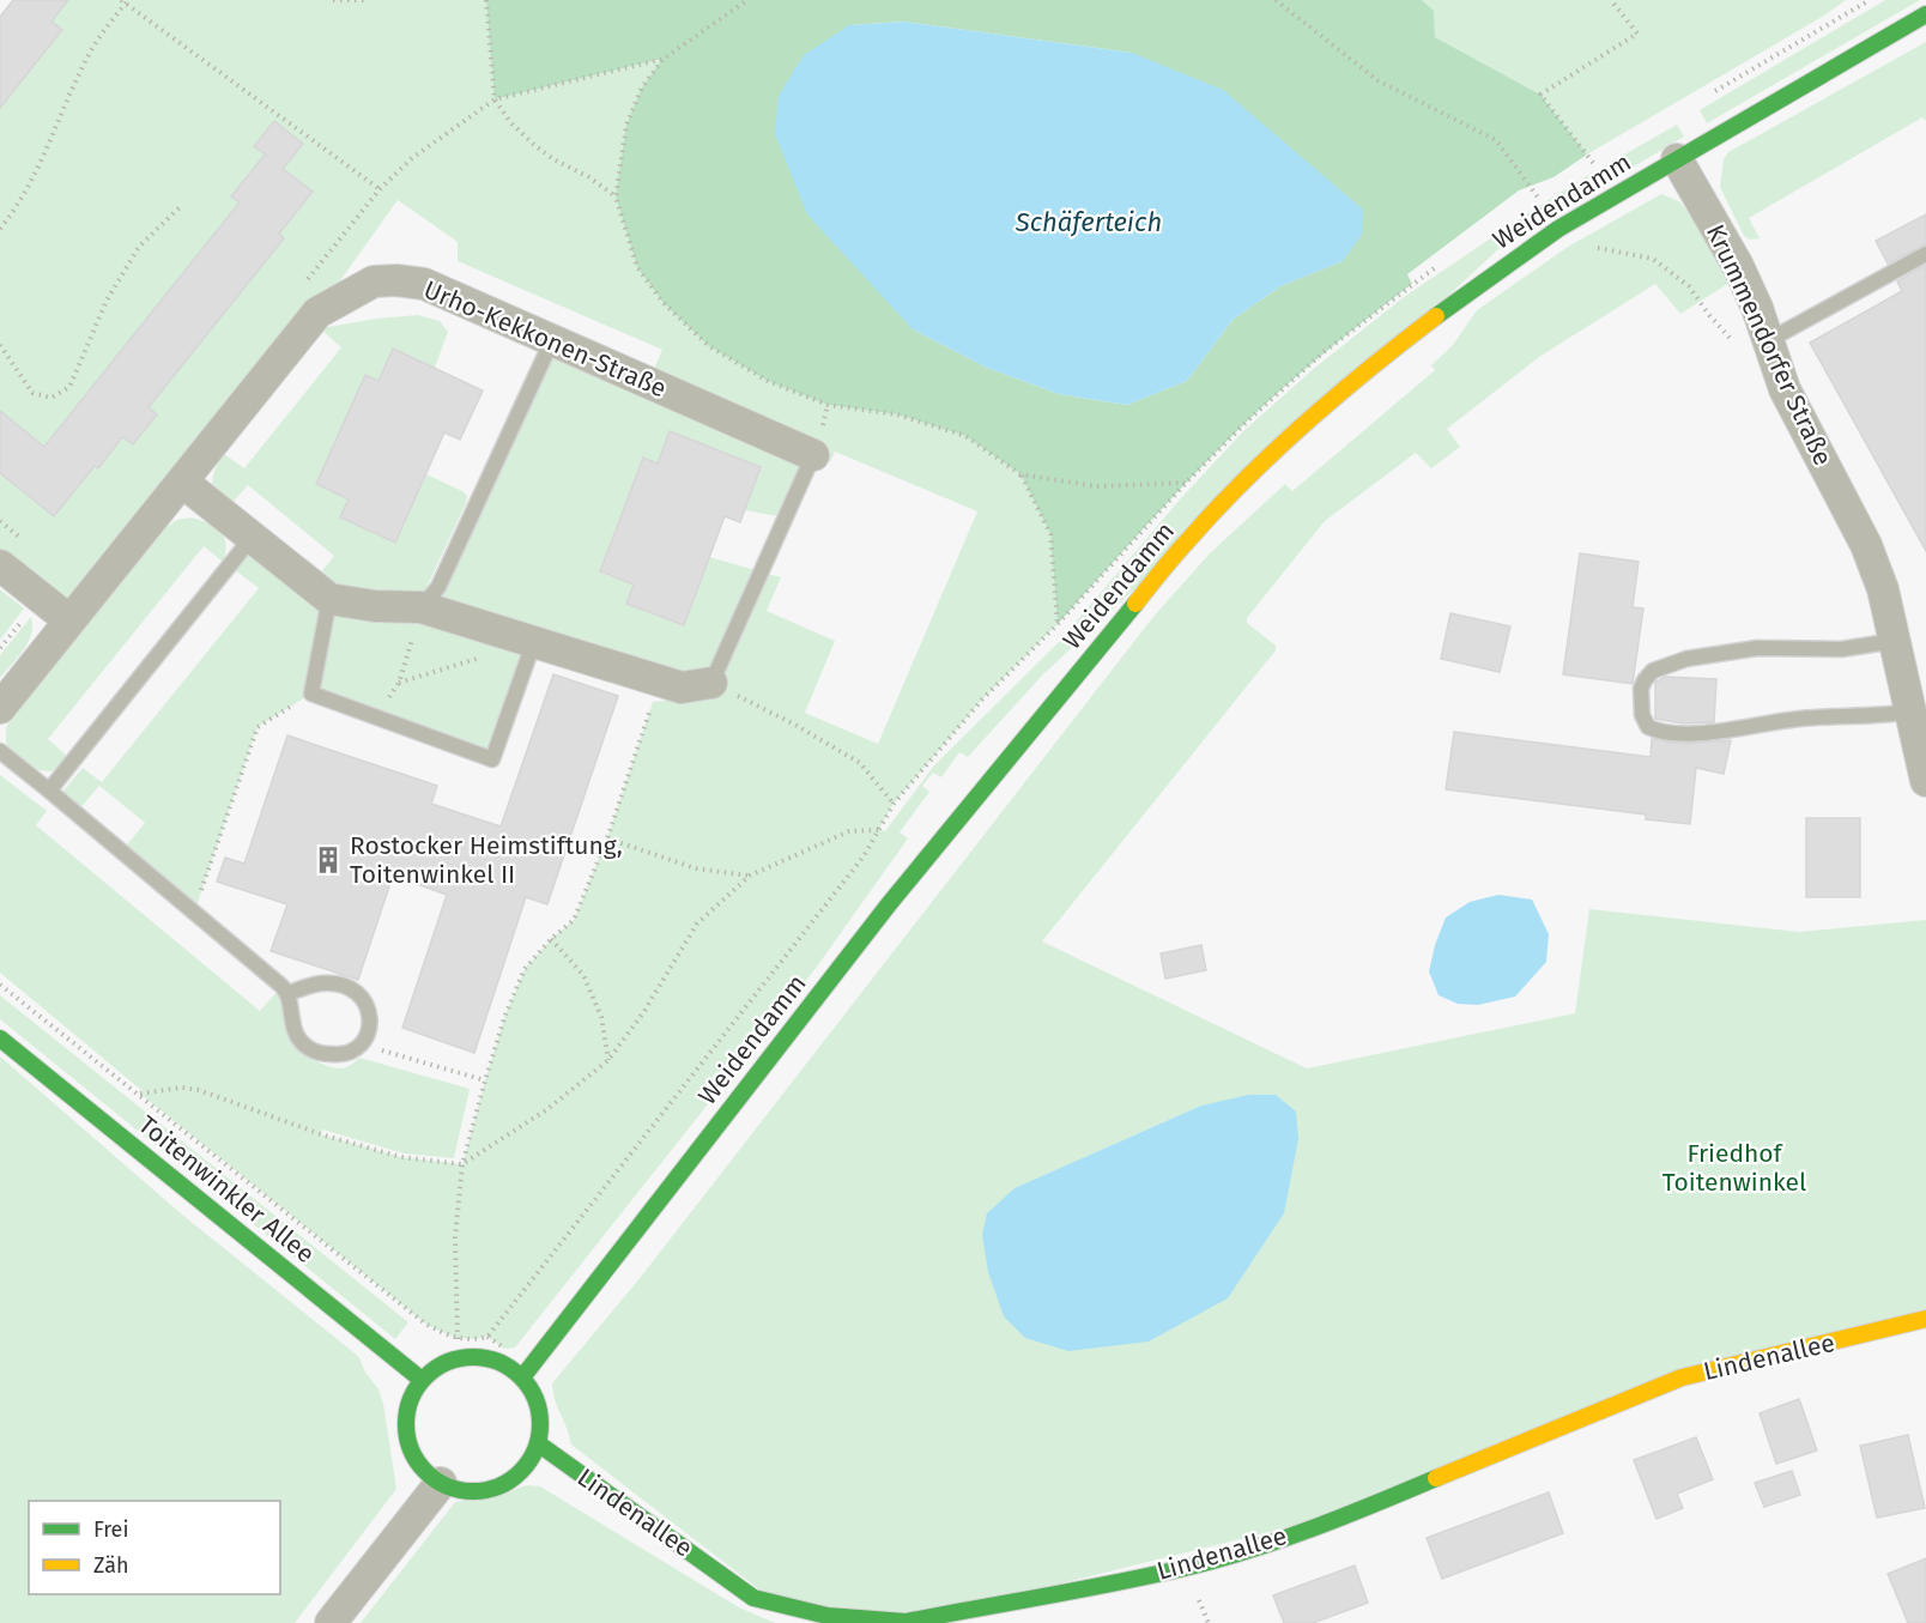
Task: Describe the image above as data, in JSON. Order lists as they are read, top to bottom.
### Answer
{
  "streets": {
    "street": [
      "Weidendamm",
      "Urho-Kekkonen-Straße",
      "Krummendorfer Straße",
      "Toitenwinkler Allee",
      "Lindenallee"
    ]
  },
  "crossings": [
    ["Weidendamm", "Krummendorfer Straße"],
    ["Weidendamm", "Toitenwinkler Allee"],
    ["Weidendamm", "Lindenallee"],
    ["Toitenwinkler Allee", "Lindenallee"]
  ],
  "water": ["Schäferteich"],
  "parks": ["Friedhof Toitenwinkel"],
  "places": {
    "building": ["Rostocker Heimstiftung, Toitenwinkel II"]
  },
  "legend": ["Frei", "Zäh"]
}
